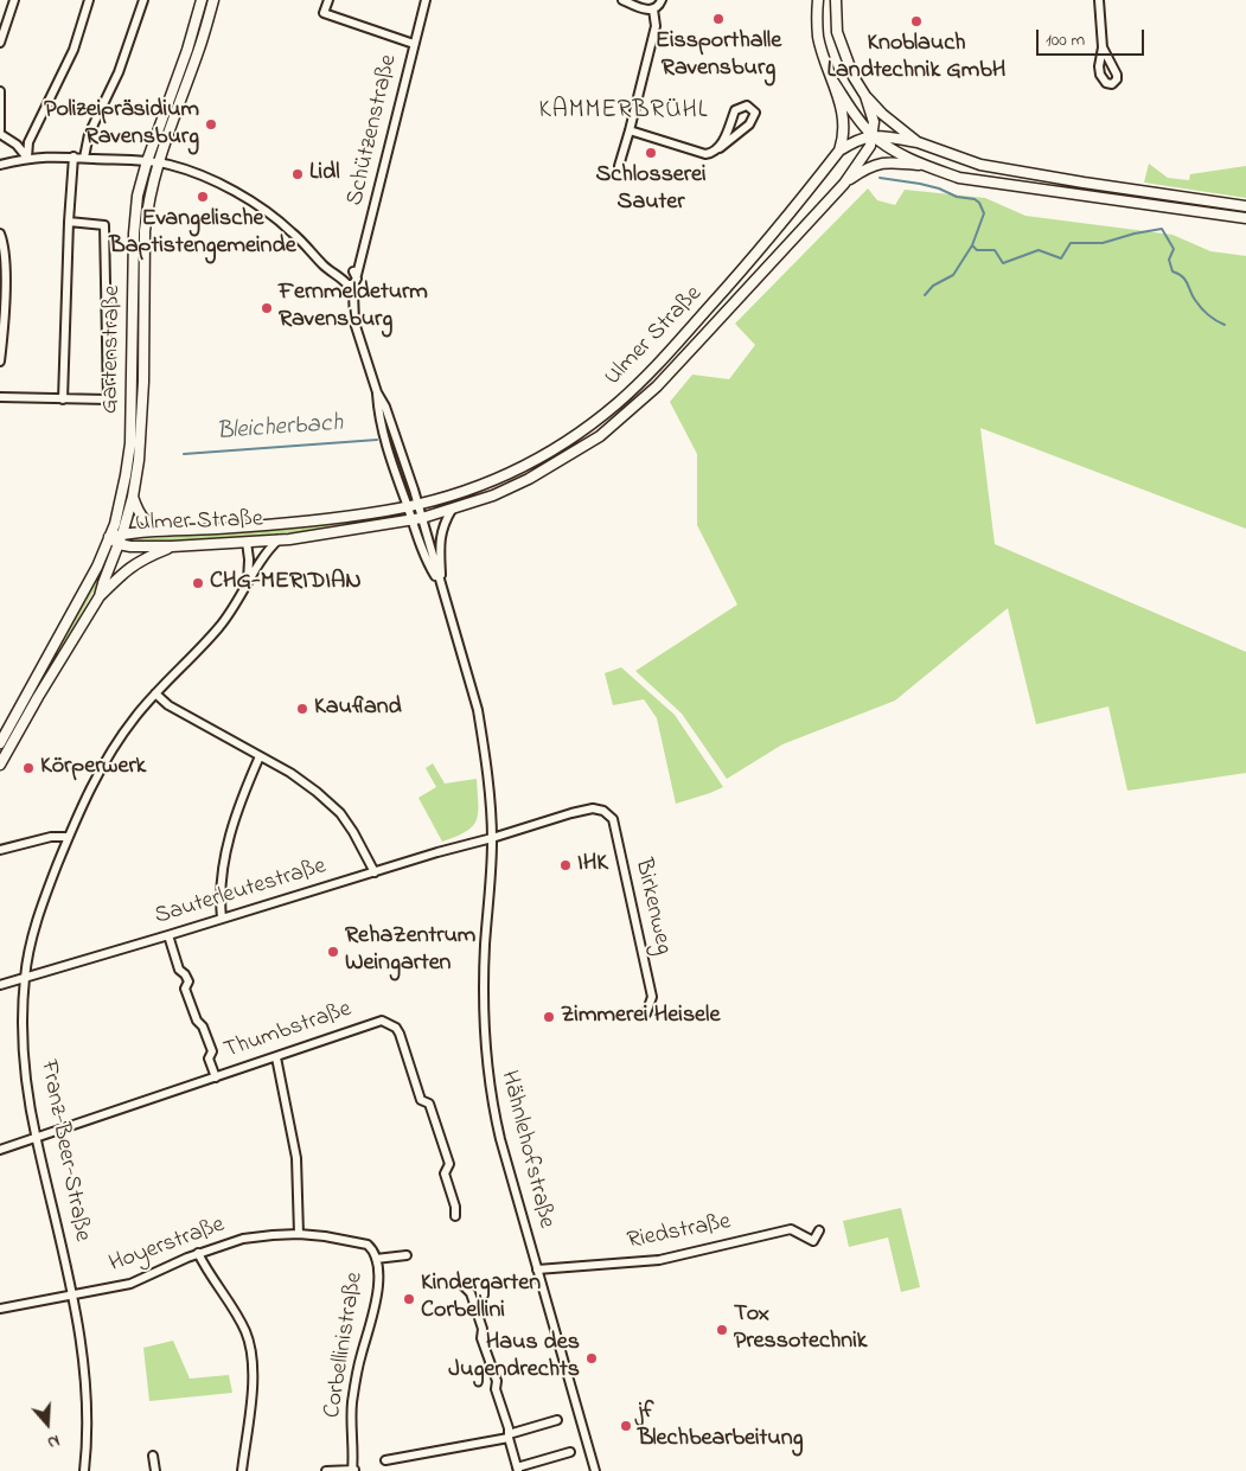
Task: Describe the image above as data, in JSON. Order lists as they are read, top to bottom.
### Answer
{
  "streets": {
    "main road": ["Ulmer Straße", "Gartenstraße"],
    "street": [
      "Schützenstraße",
      "Sauterleutestraße",
      "Birkenweg",
      "Thumbstraße",
      "Hähnlehofstraße",
      "Franz-Beer-Straße",
      "Riedstraße",
      "Hoyerstraße",
      "Corbellinistraße"
    ]
  },
  "crossings": [
    ["Ulmer Straße", "Gartenstraße"],
    ["Ulmer Straße", "Franz-Beer-Straße"],
    ["Sauterleutestraße", "Birkenweg"],
    ["Sauterleutestraße", "Hähnlehofstraße"],
    ["Sauterleutestraße", "Franz-Beer-Straße"],
    ["Thumbstraße", "Franz-Beer-Straße"],
    ["Hähnlehofstraße", "Riedstraße"],
    ["Franz-Beer-Straße", "Hoyerstraße"],
    ["Hoyerstraße", "Corbellinistraße"]
  ],
  "districts": ["KAMMERBRÜHL"],
  "water": ["Bleicherbach"],
  "places": [
    "Eissporthalle Ravensburg",
    "Knoblauch Landtechnik GmbH",
    "Polizeipräsidium Ravensburg",
    "Schlosserei Sauter",
    "Lidl",
    "Evangelische Baptistengemeinde",
    "Fernmeldeturm Ravensburg",
    "CHG-MERIDIAN",
    "Kaufland",
    "Körperwerk",
    "IHK",
    "RehaZentrum Weingarten",
    "Zimmerei Heisele",
    "Kindergarten Corbellini",
    "Tox Pressotechnik",
    "Haus des Jugendrechts",
    "jf Blechbearbeitung"
  ],
  "scale_bar": "100 m",
  "north": "bottom"
}
